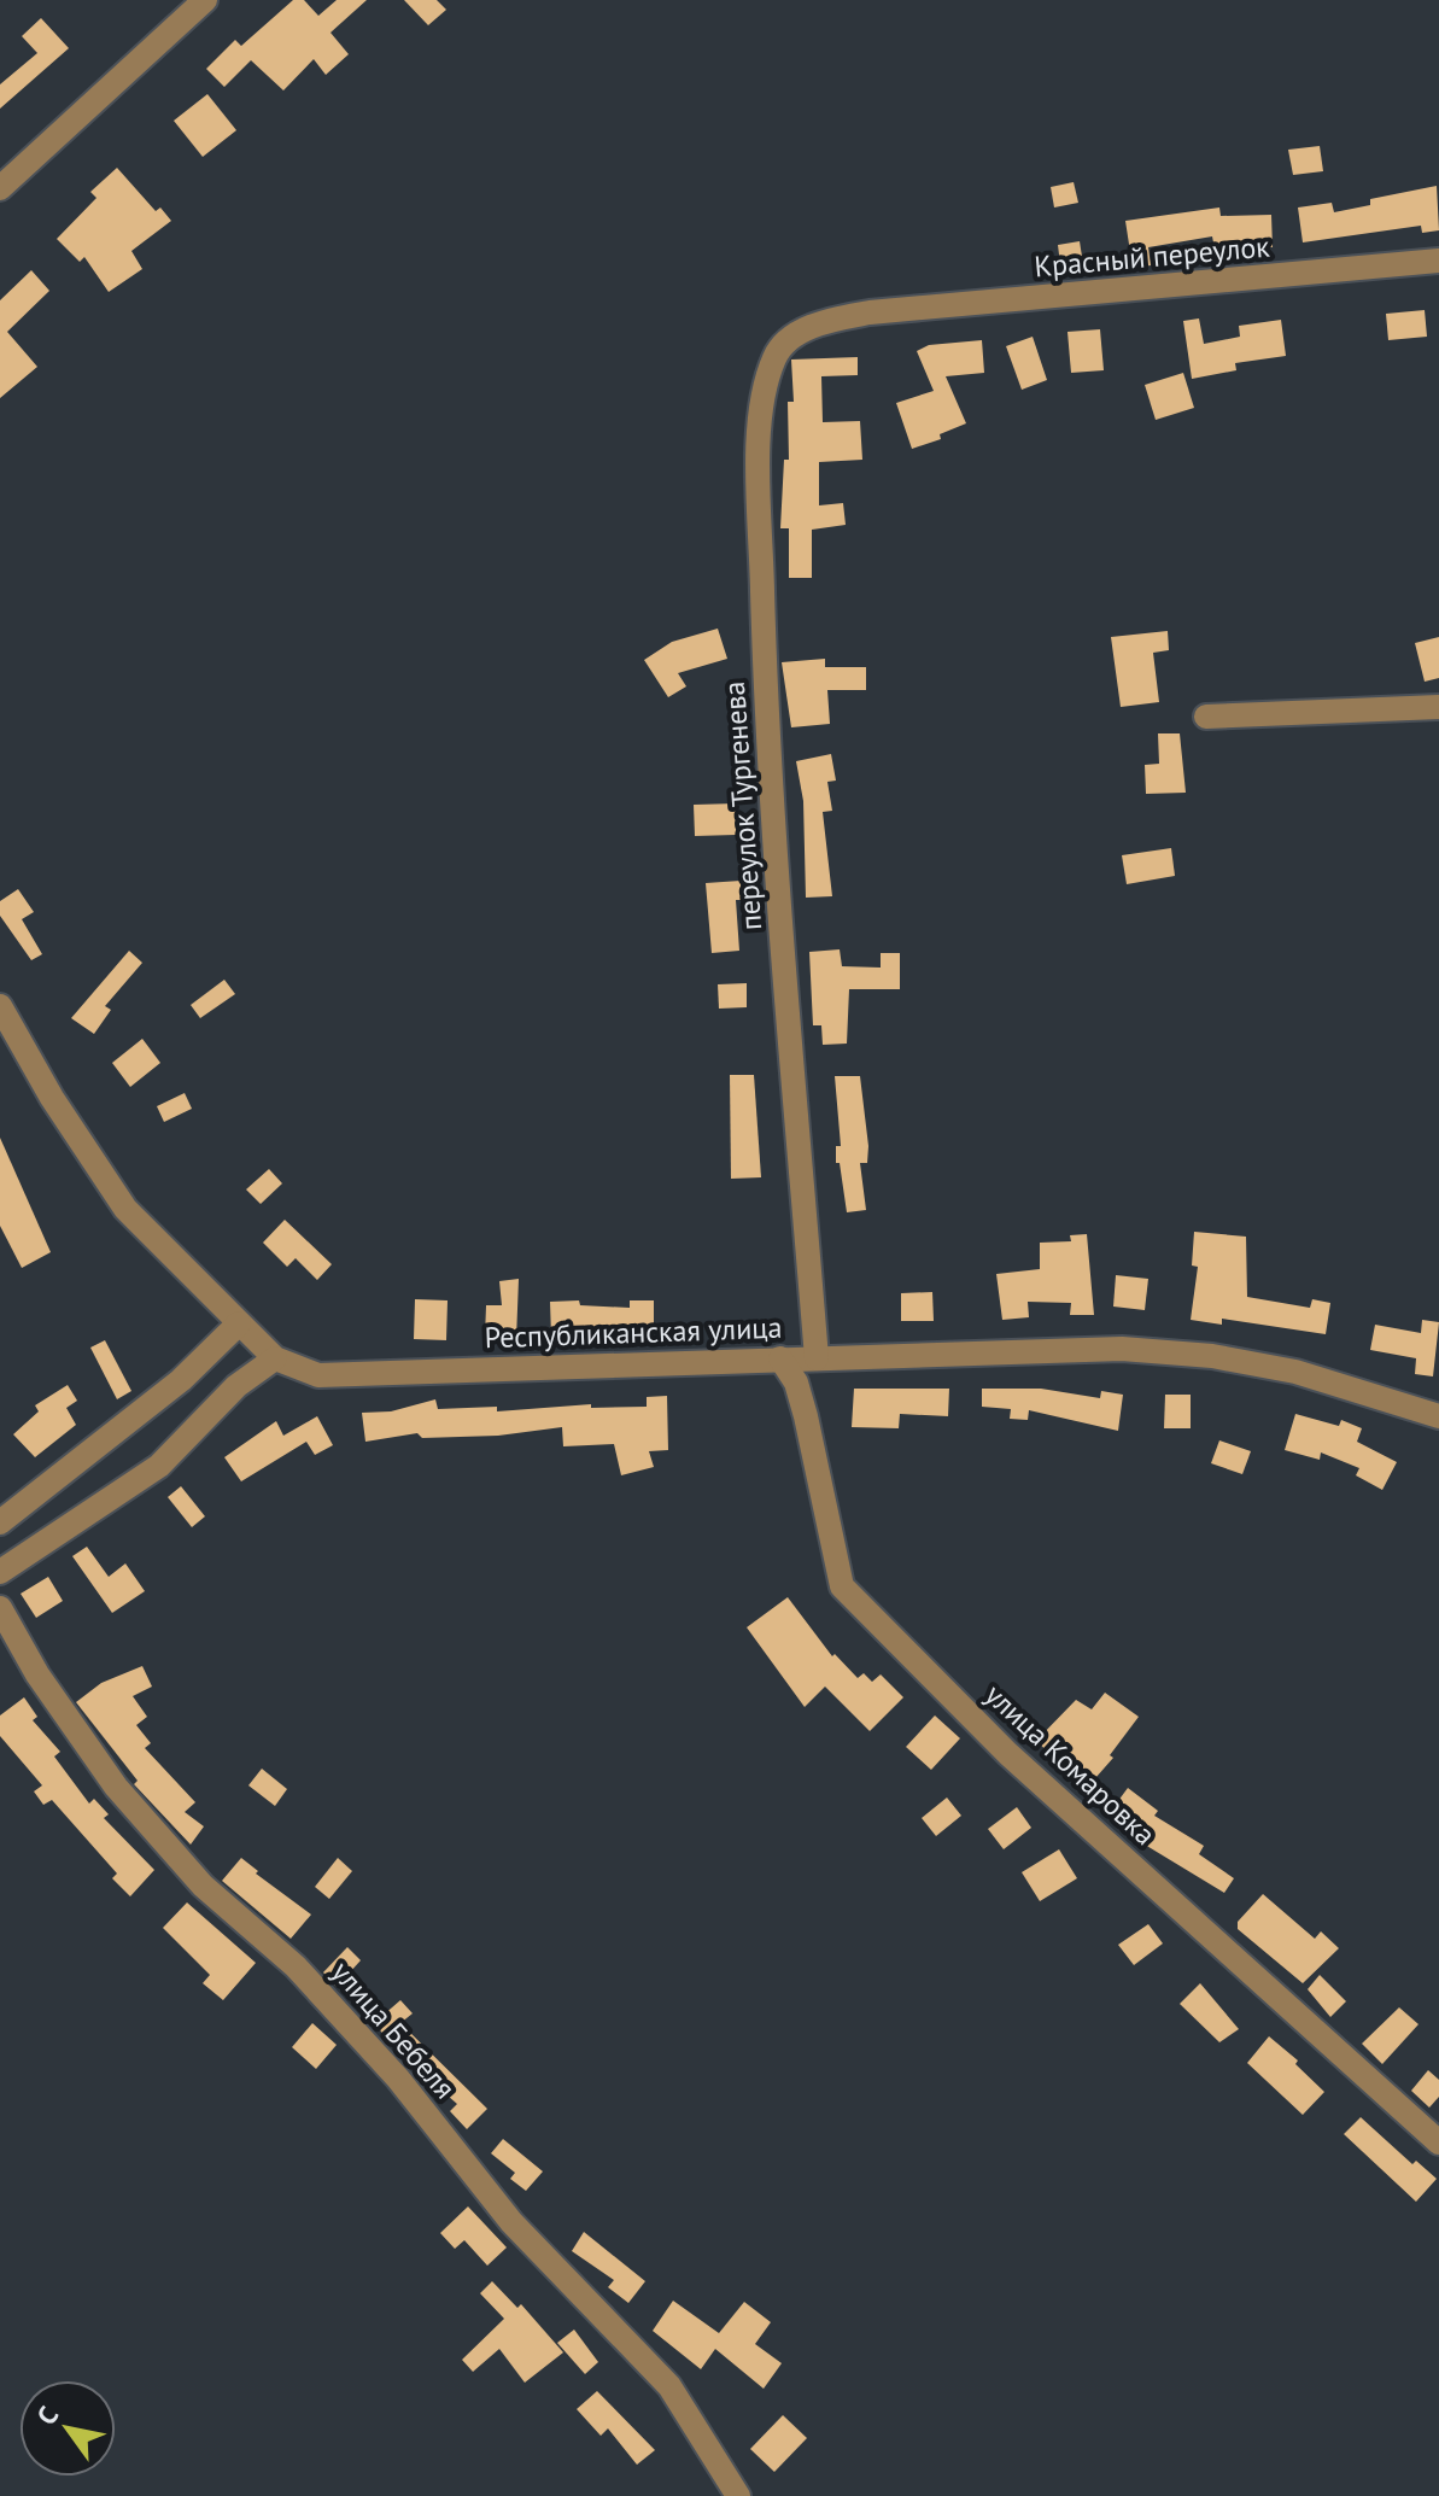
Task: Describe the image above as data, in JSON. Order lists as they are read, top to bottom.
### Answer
{
  "streets": {
    "street": [
      "Красный переулок",
      "переулок Тургенева",
      "Республиканская улица",
      "улица Комаровка",
      "улица Бебеля"
    ]
  },
  "crossings": [
    ["Красный переулок", "переулок Тургенева"],
    ["переулок Тургенева", "Республиканская улица"],
    ["Республиканская улица", "улица Комаровка"]
  ],
  "north": "top left"
}
